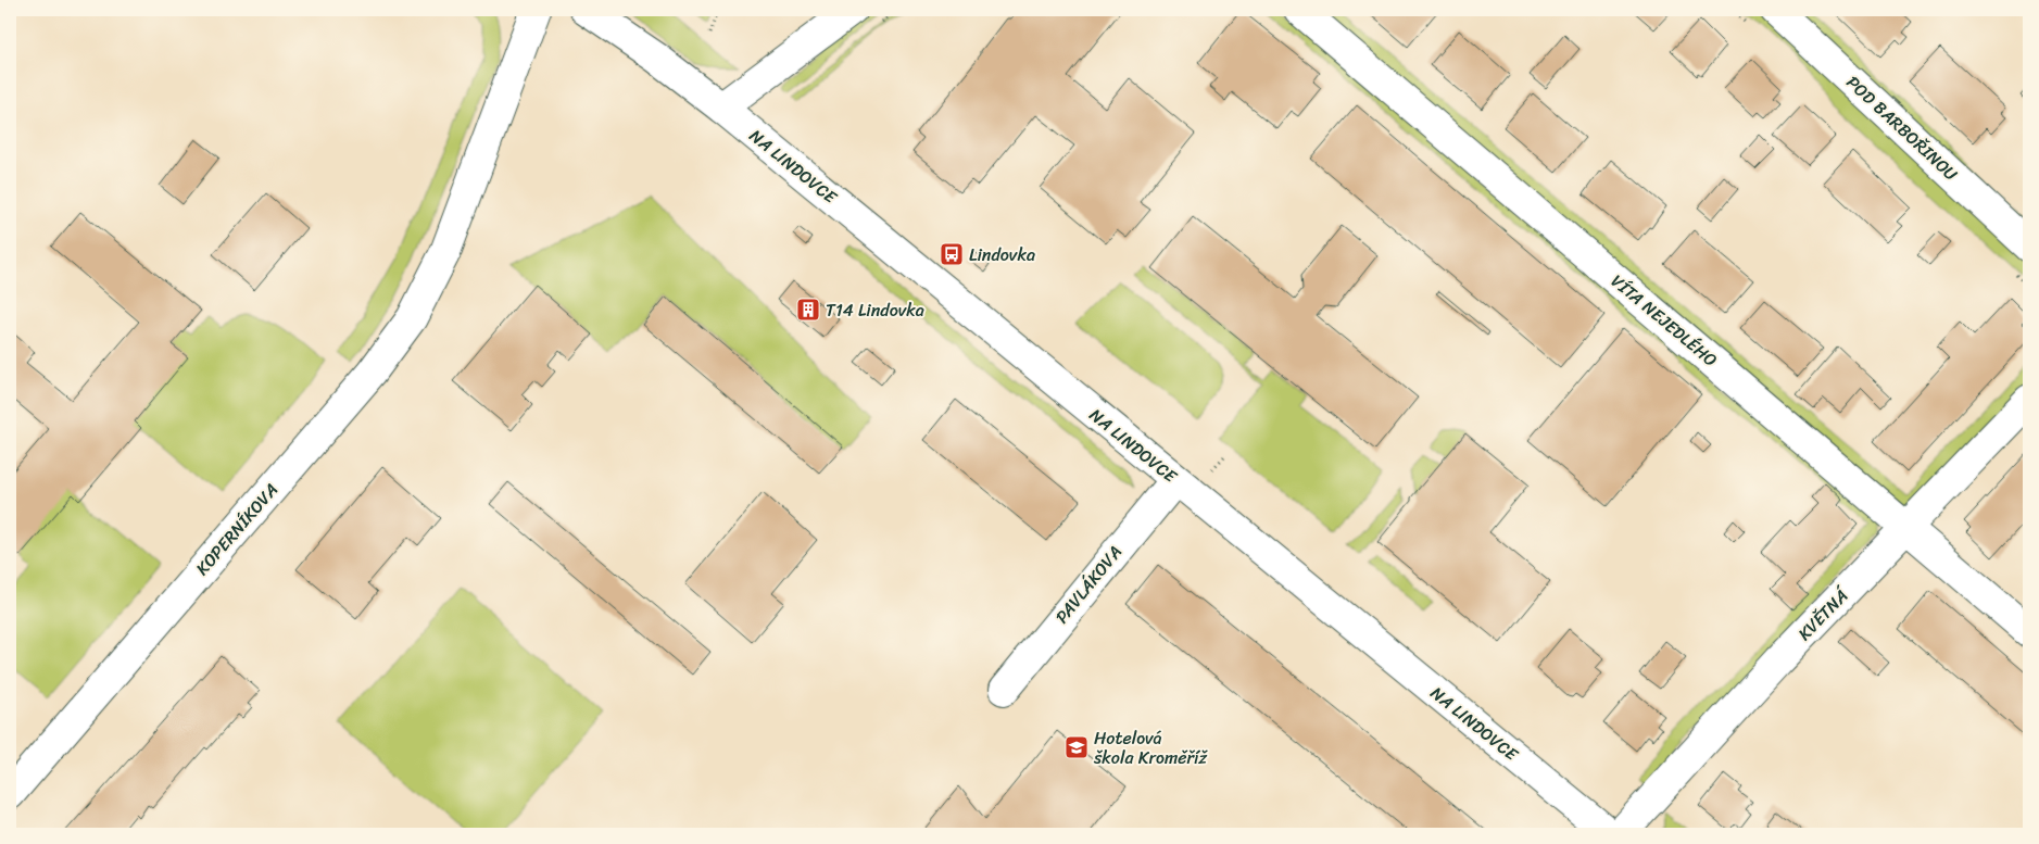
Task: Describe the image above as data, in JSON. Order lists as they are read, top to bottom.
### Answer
{
  "streets": {
    "street": [
      "POD BARBOŘINOU",
      "NA LINDOVCE",
      "VÍTA NEJEDLÉHO",
      "KOPERNÍKOVA",
      "PAVLÁKOVA",
      "KVĚTNÁ"
    ]
  },
  "crossings": [
    ["NA LINDOVCE", "PAVLÁKOVA"],
    ["VÍTA NEJEDLÉHO", "KVĚTNÁ"]
  ],
  "places": {
    "bus stop": ["Lindovka"],
    "building": ["T14 Lindovka"],
    "school or university": ["Hotelová škola Kroměříž"]
  }
}
